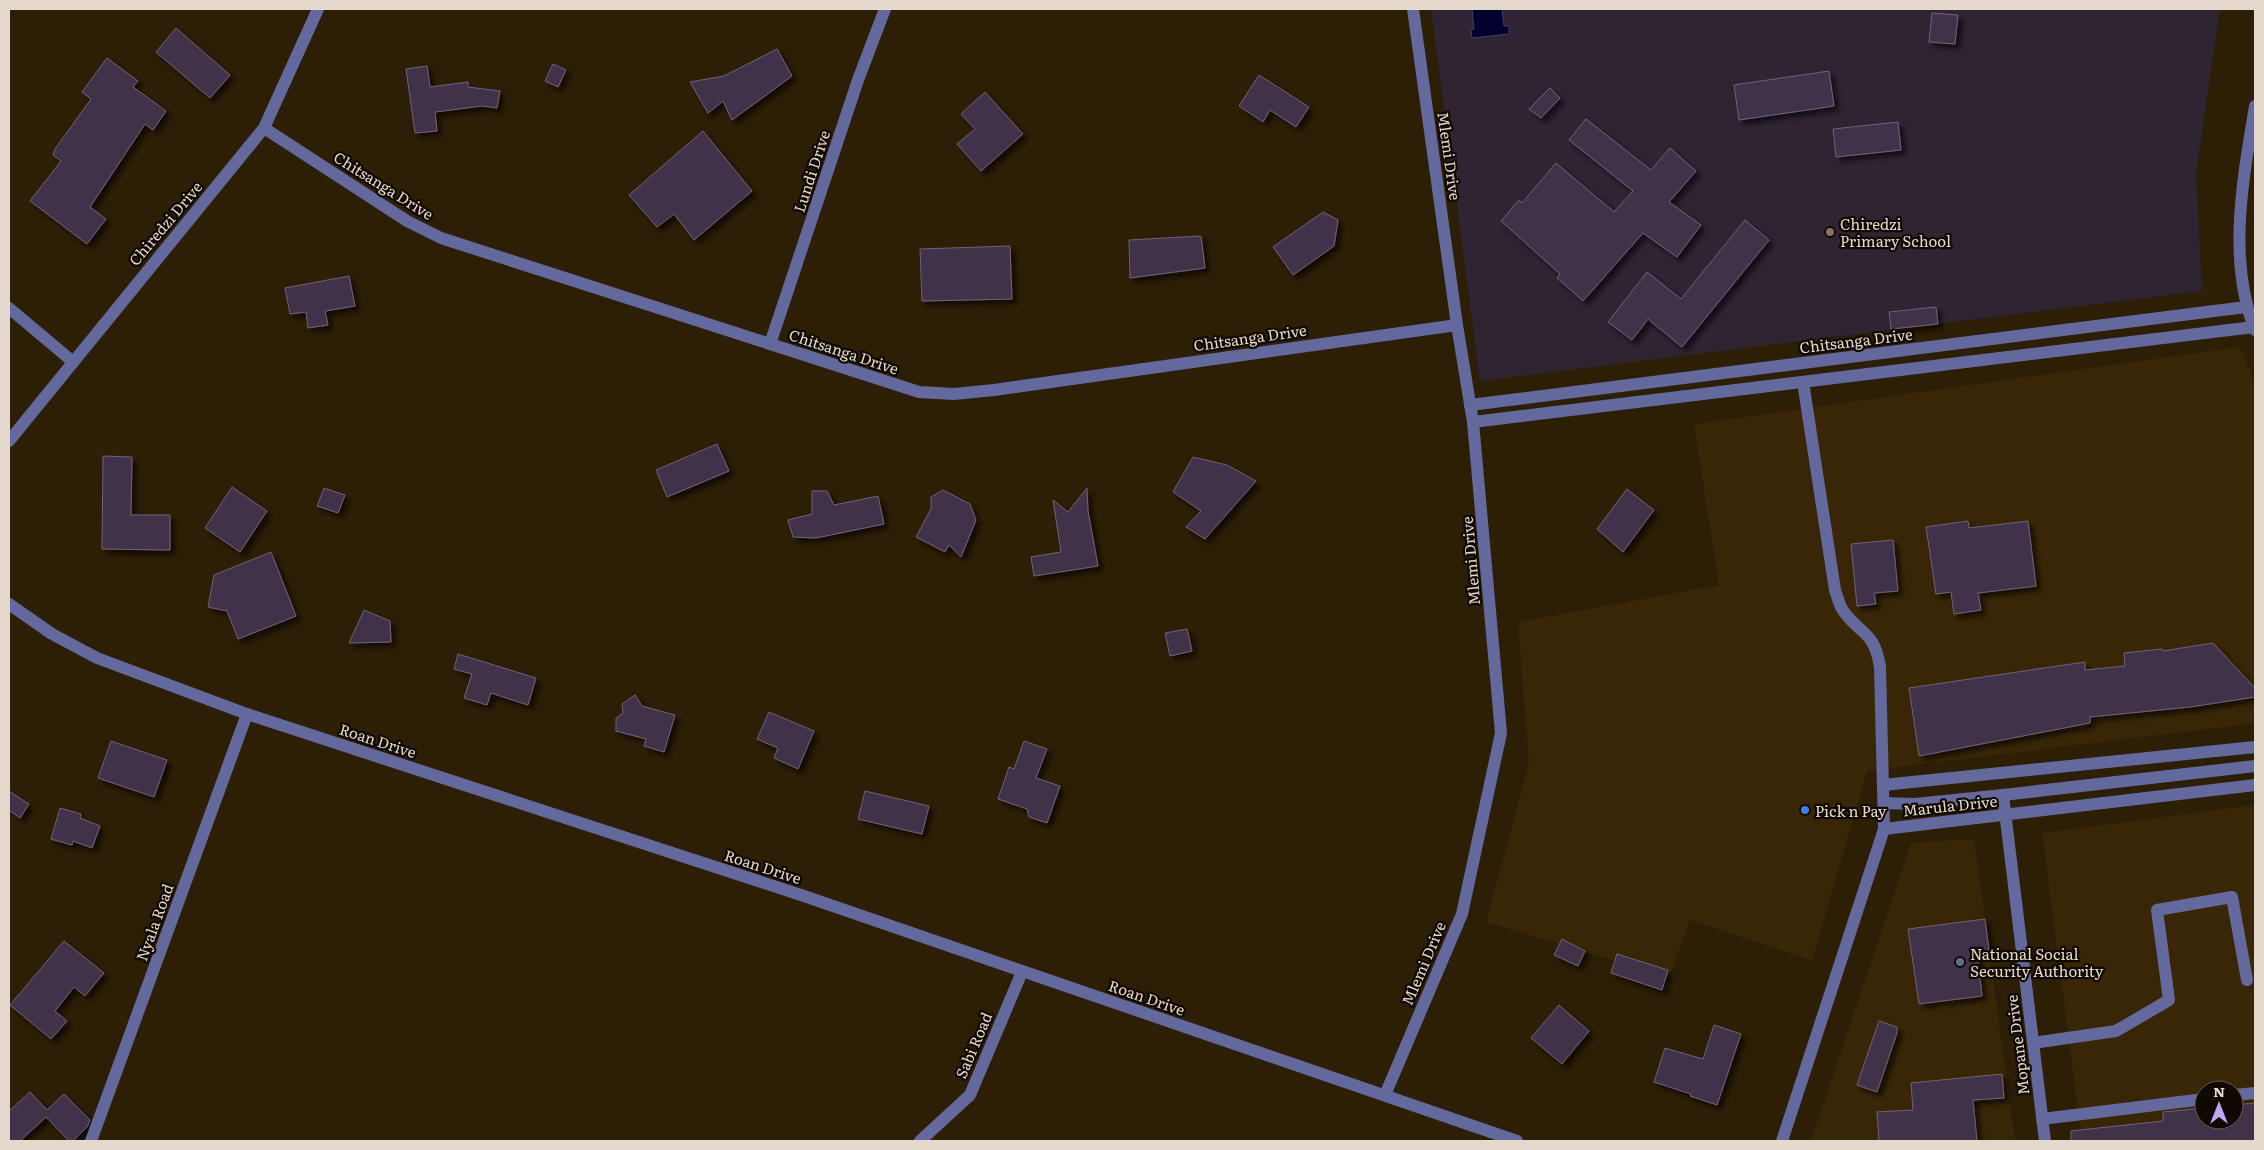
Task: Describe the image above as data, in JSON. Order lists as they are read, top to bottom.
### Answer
{
  "streets": {
    "street": [
      "Mlemi Drive",
      "Lundi Drive",
      "Chitsanga Drive",
      "Chiredzi Drive",
      "Roan Drive",
      "Marula Drive",
      "Nyala Road",
      "Sabi Road",
      "Mopane Drive"
    ]
  },
  "crossings": [
    ["Mlemi Drive", "Chitsanga Drive"],
    ["Mlemi Drive", "Roan Drive"],
    ["Lundi Drive", "Chitsanga Drive"],
    ["Chitsanga Drive", "Chiredzi Drive"],
    ["Roan Drive", "Nyala Road"],
    ["Roan Drive", "Sabi Road"],
    ["Marula Drive", "Mopane Drive"]
  ],
  "places": ["Chiredzi Primary School", "Pick n Pay", "National Social Security Authority"],
  "north": "top"
}
